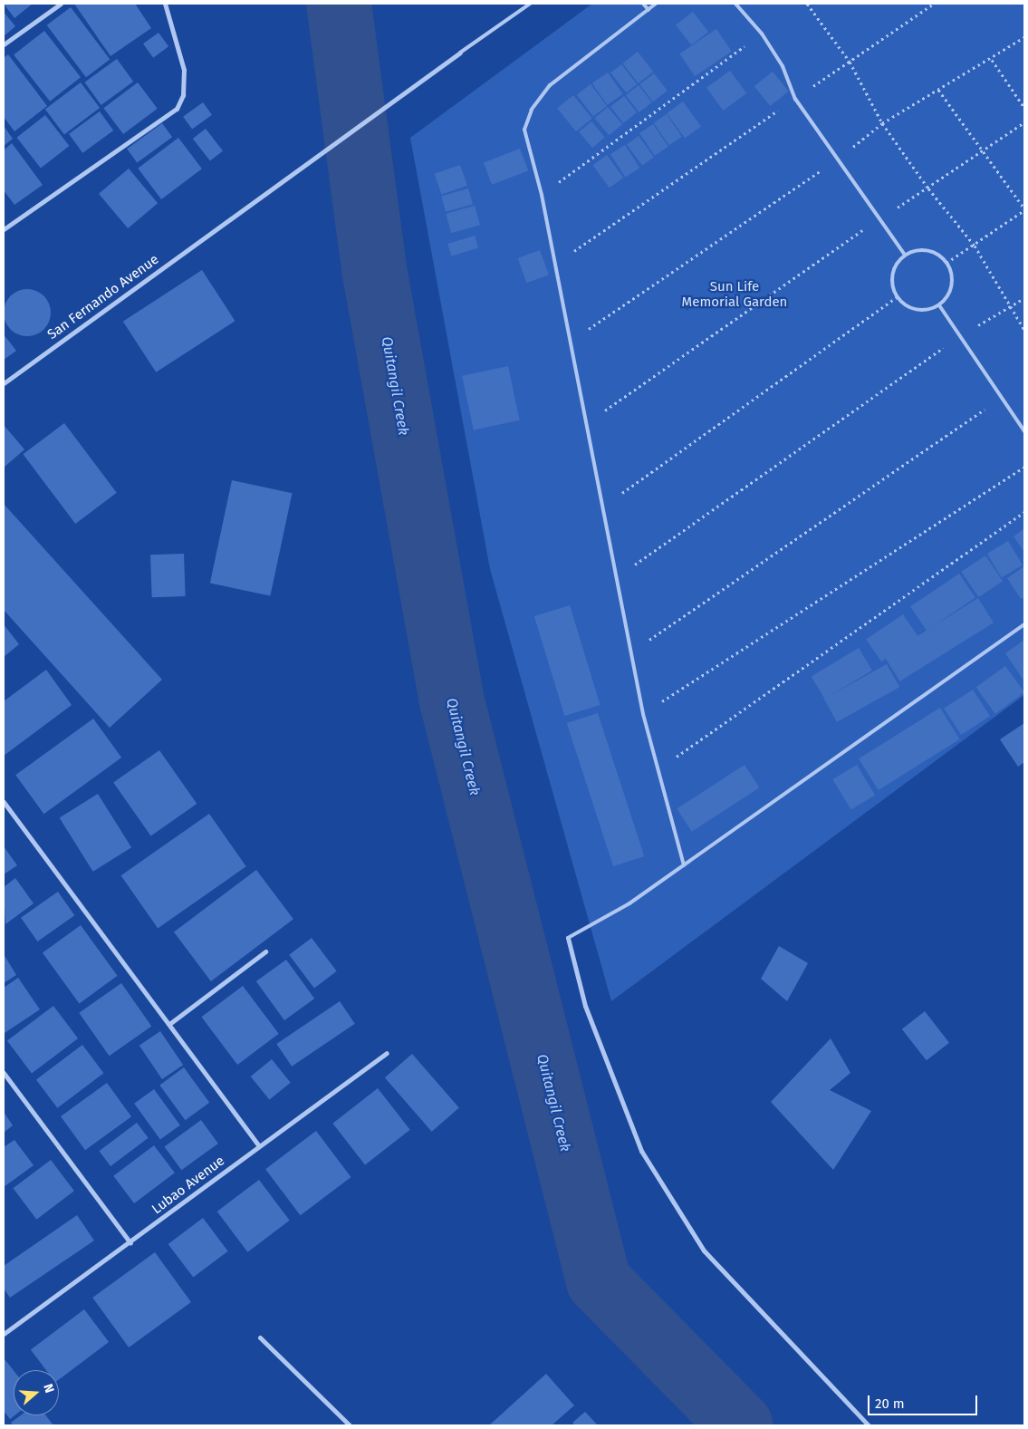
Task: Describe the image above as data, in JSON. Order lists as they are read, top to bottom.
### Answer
{
  "streets": {
    "street": ["San Fernando Avenue", "Lubao Avenue"]
  },
  "water": ["Quitangil Creek"],
  "parks": ["Sun Life Memorial Garden"],
  "scale_bar": "20 m",
  "north": "right"
}
